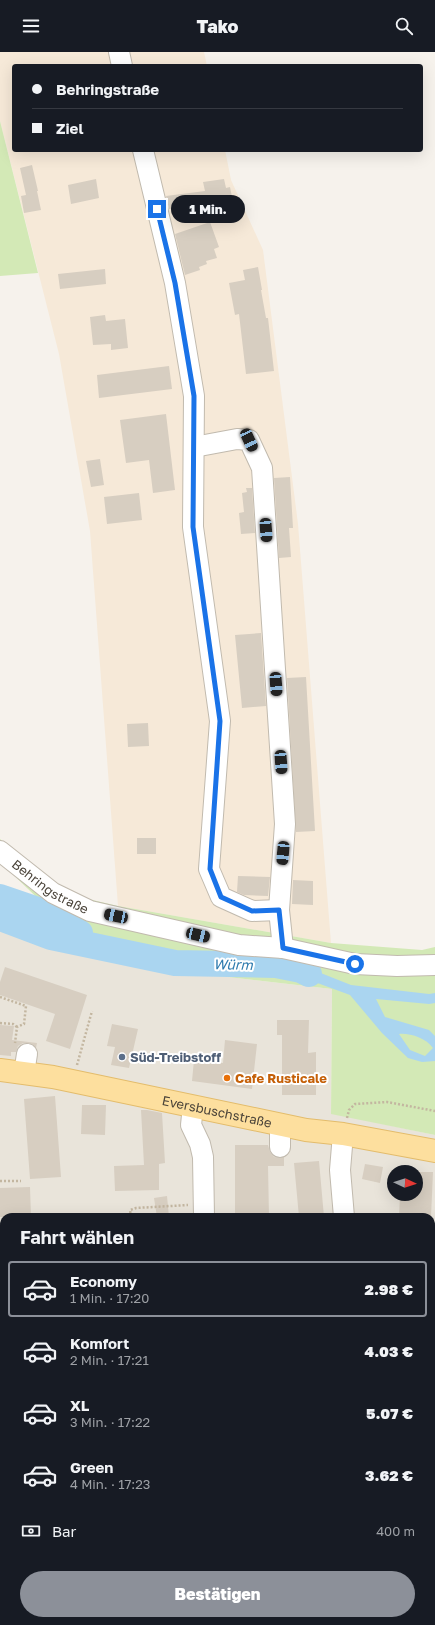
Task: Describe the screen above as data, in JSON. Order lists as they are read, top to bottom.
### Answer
{
  "streets": {
    "main road": ["Eversbuschstraße"],
    "street": ["Behringstraße"]
  },
  "water": ["Würm"],
  "places": ["Süd-Treibstoff", "Cafe Rusticale"],
  "north": "right",
  "page": {
    "header": "Tako",
    "banner": ["Behringstraße", "Ziel"],
    "bubble": "1 Min.",
    "heading": "Fahrt wählen",
    "list": [
      {
        "name": "Economy",
        "note": "1 Min. · 17:20",
        "value": "2.98 €"
      },
      {
        "name": "Komfort",
        "note": "2 Min. · 17:21",
        "value": "4.03 €"
      },
      {
        "name": "XL",
        "note": "3 Min. · 17:22",
        "value": "5.07 €"
      },
      {
        "name": "Green",
        "note": "4 Min. · 17:23",
        "value": "3.62 €"
      }
    ],
    "pay": ["Bar", "400 m"],
    "buttons": "Bestätigen"
  }
}
